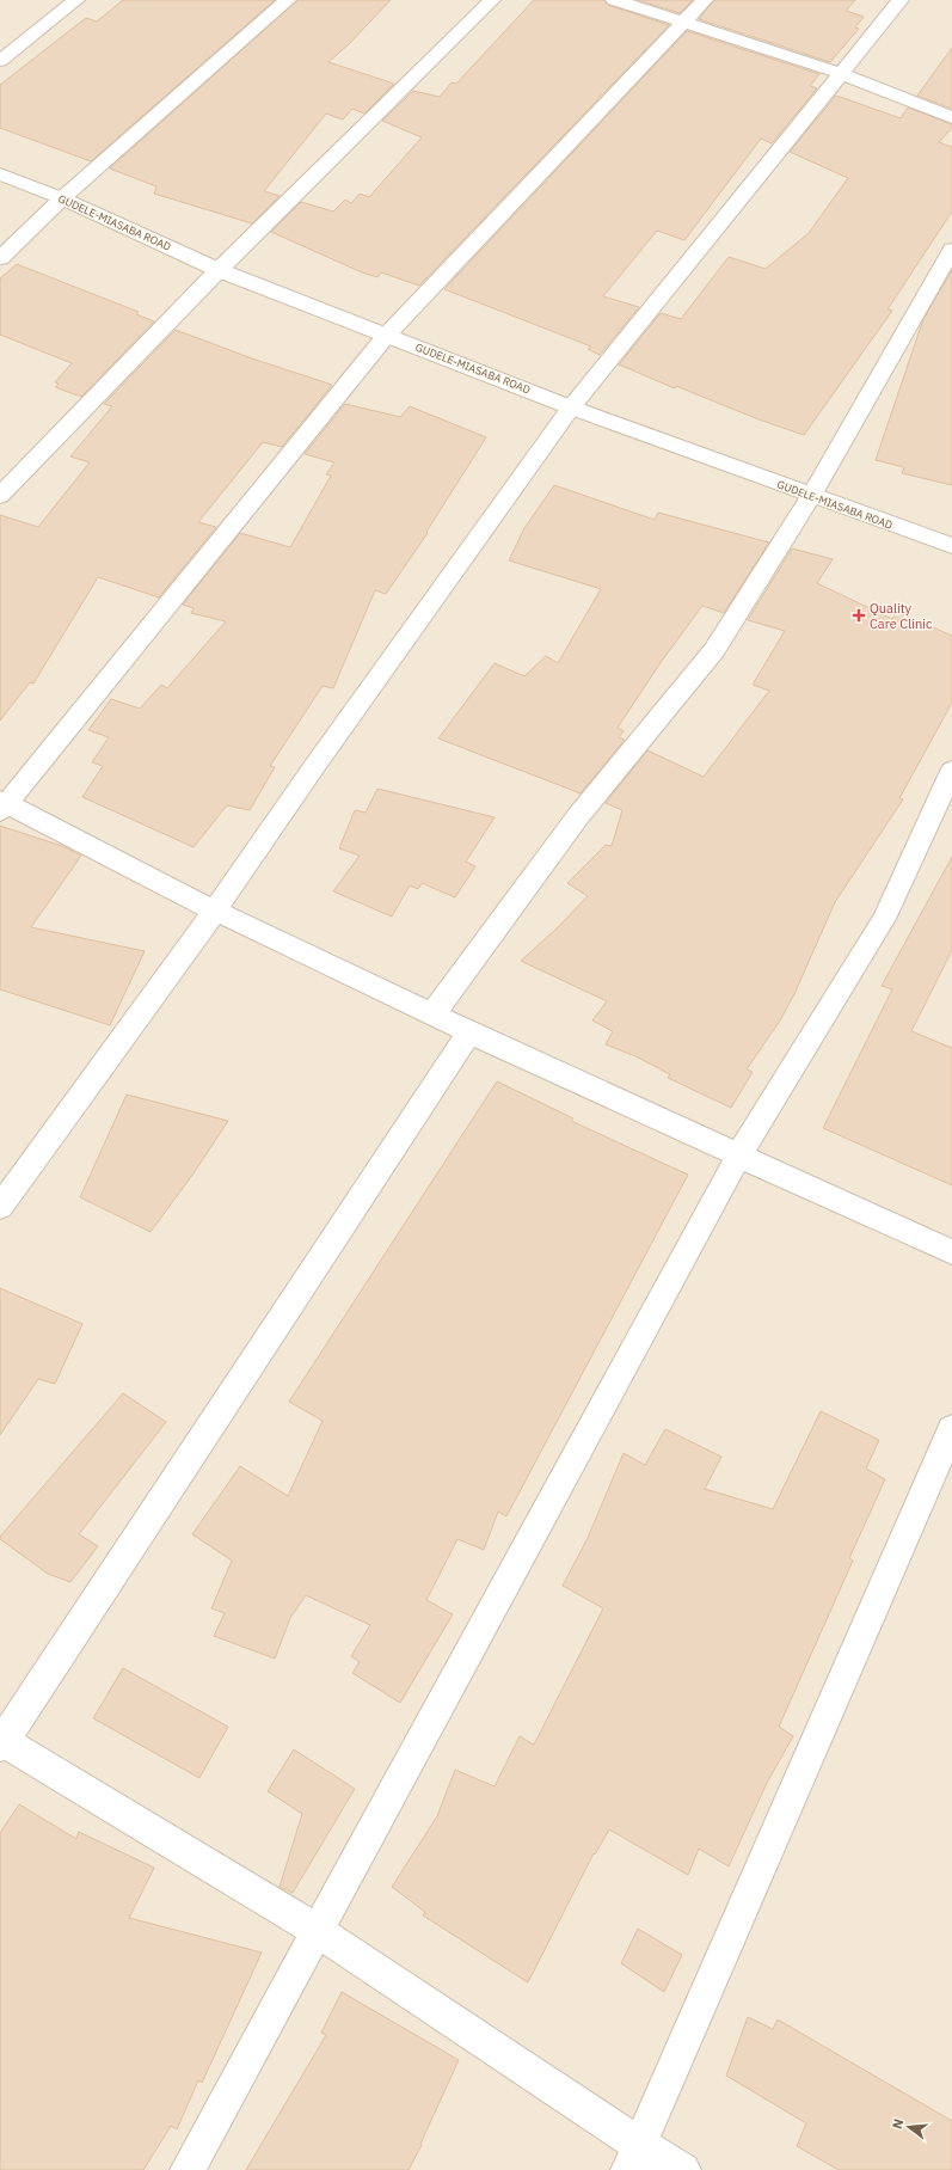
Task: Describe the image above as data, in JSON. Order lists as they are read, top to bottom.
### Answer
{
  "streets": {
    "street": ["GUDELE-MIASABA ROAD"]
  },
  "places": {
    "health": ["Quality Care Clinic"]
  },
  "north": "left"
}
